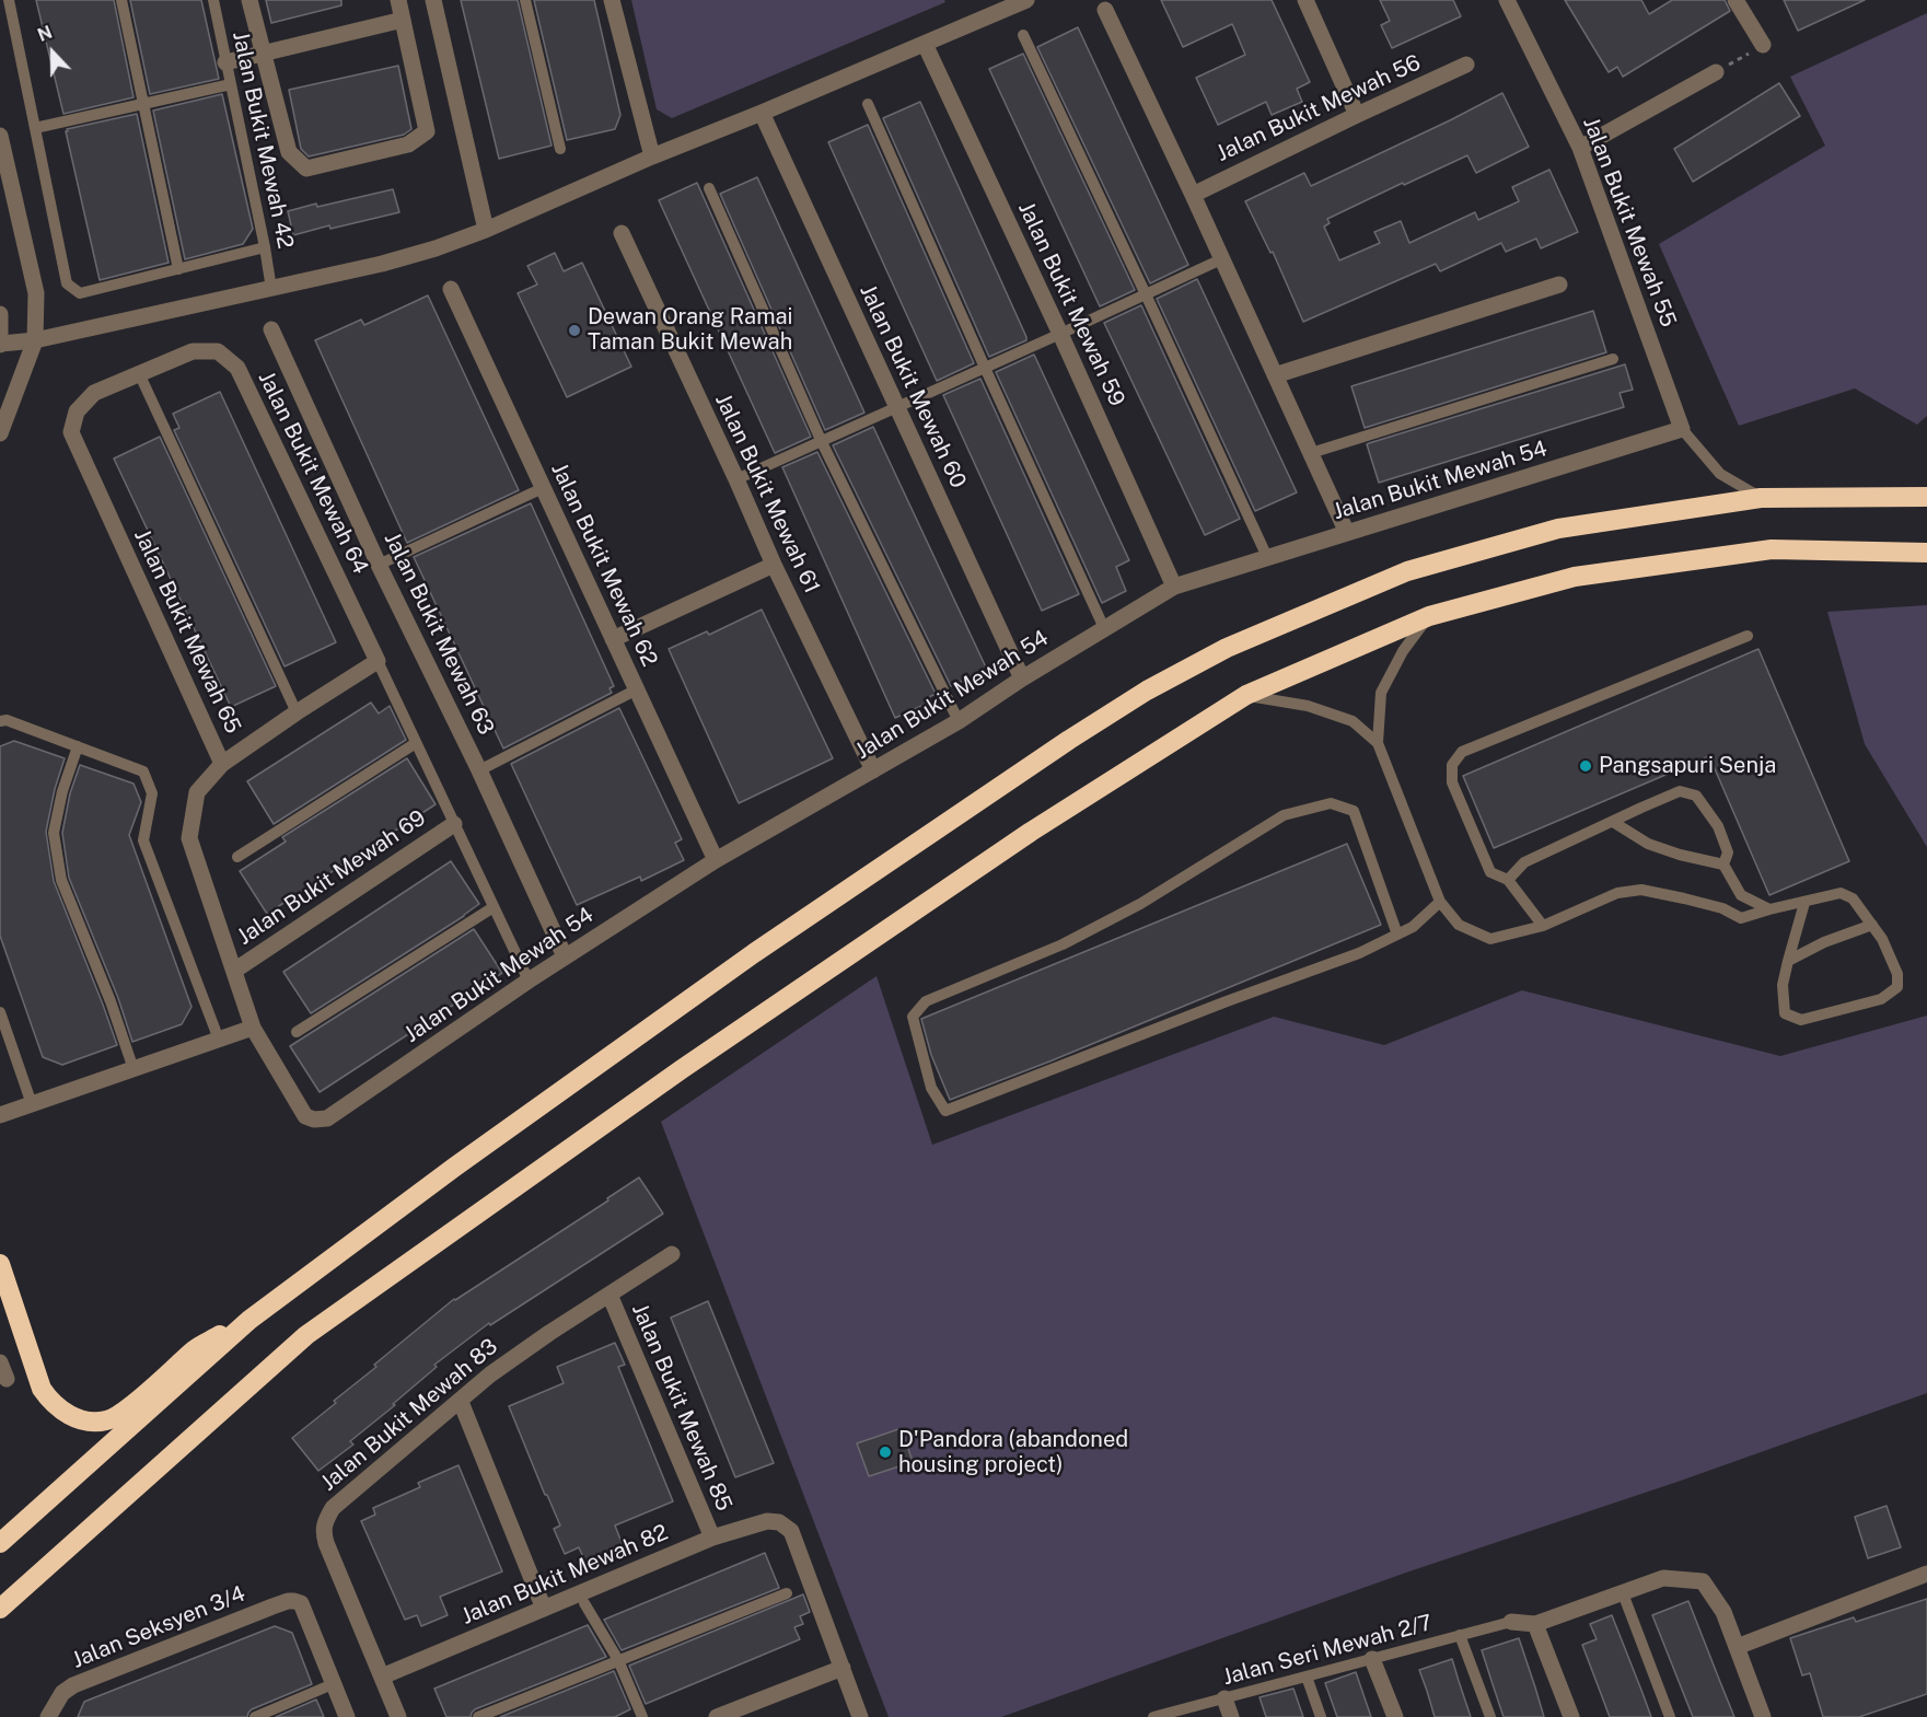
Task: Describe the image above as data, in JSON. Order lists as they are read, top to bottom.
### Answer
{
  "streets": {
    "street": [
      "Jalan Bukit Mewah 56",
      "Jalan Bukit Mewah 55",
      "Jalan Bukit Mewah 59",
      "Jalan Bukit Mewah 60",
      "Jalan Bukit Mewah 64",
      "Jalan Bukit Mewah 54",
      "Jalan Bukit Mewah 61",
      "Jalan Bukit Mewah 62",
      "Jalan Bukit Mewah 65",
      "Jalan Bukit Mewah 63",
      "Jalan Bukit Mewah 69",
      "Jalan Bukit Mewah 85",
      "Jalan Bukit Mewah 83",
      "Jalan Bukit Mewah 82",
      "Jalan Seksyen 3/4"
    ],
    "lane": ["Jalan Bukit Mewah 42", "Jalan Seri Mewah 2/7"]
  },
  "crossings": [
    ["Jalan Bukit Mewah 55", "Jalan Bukit Mewah 54"],
    ["Jalan Bukit Mewah 59", "Jalan Bukit Mewah 54"],
    ["Jalan Bukit Mewah 60", "Jalan Bukit Mewah 54"],
    ["Jalan Bukit Mewah 64", "Jalan Bukit Mewah 65"],
    ["Jalan Bukit Mewah 54", "Jalan Bukit Mewah 61"],
    ["Jalan Bukit Mewah 54", "Jalan Bukit Mewah 62"],
    ["Jalan Bukit Mewah 54", "Jalan Bukit Mewah 65"],
    ["Jalan Bukit Mewah 54", "Jalan Bukit Mewah 63"],
    ["Jalan Bukit Mewah 65", "Jalan Bukit Mewah 69"],
    ["Jalan Bukit Mewah 85", "Jalan Bukit Mewah 83"],
    ["Jalan Bukit Mewah 85", "Jalan Bukit Mewah 82"],
    ["Jalan Bukit Mewah 83", "Jalan Bukit Mewah 82"]
  ],
  "places": ["Dewan Orang Ramai Taman Bukit Mewah", "Pangsapuri Senja", "D'Pandora (abandoned housing project)"],
  "north": "top"
}
